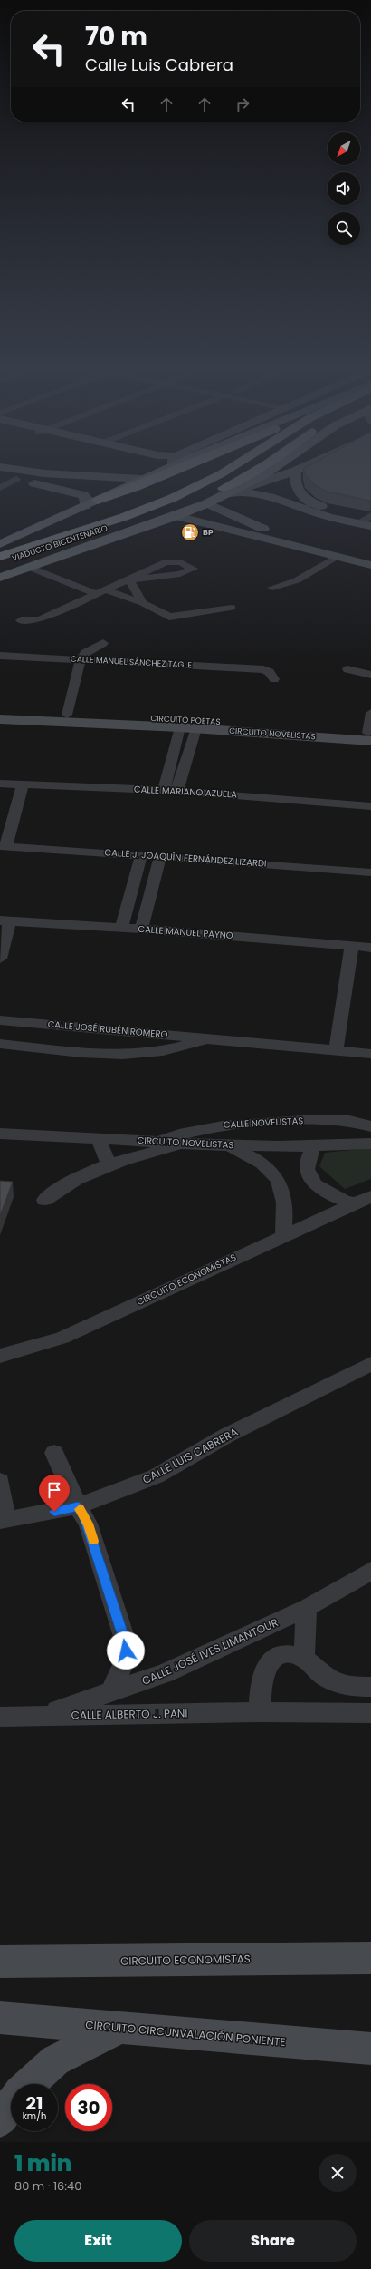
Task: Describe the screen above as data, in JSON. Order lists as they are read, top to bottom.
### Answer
{
  "streets": {
    "highway": ["VIADUCTO BICENTENARIO"],
    "main road": [
      "CIRCUITO POETAS",
      "CIRCUITO NOVELISTAS",
      "CIRCUITO ECONOMISTAS",
      "CIRCUITO CIRCUNVALACIÓN PONIENTE"
    ],
    "street": [
      "CALLE MANUEL SÁNCHEZ TAGLE",
      "CALLE MARIANO AZUELA",
      "CALLE J. JOAQUÍN FERNÁNDEZ LIZARDI",
      "CALLE MANUEL PAYNO",
      "CALLE JOSÉ RUBÉN ROMERO",
      "CALLE NOVELISTAS",
      "CALLE LUIS CABRERA",
      "CALLE JOSÉ IVES LIMANTOUR",
      "CALLE ALBERTO J. PANI"
    ]
  },
  "crossings": [
    ["CIRCUITO POETAS", "CIRCUITO NOVELISTAS"],
    ["CIRCUITO NOVELISTAS", "CALLE NOVELISTAS"],
    ["CALLE JOSÉ IVES LIMANTOUR", "CALLE ALBERTO J. PANI"]
  ],
  "places": {
    "fuel station": ["BP"]
  },
  "north": "bottom left",
  "page": {
    "turn": ["70 m", "Calle Luis Cabrera"],
    "speed": "21 km/h",
    "limit": "30",
    "heading": ["1 min", "80 m · 16:40"],
    "buttons": ["Exit", "Share"]
  }
}
